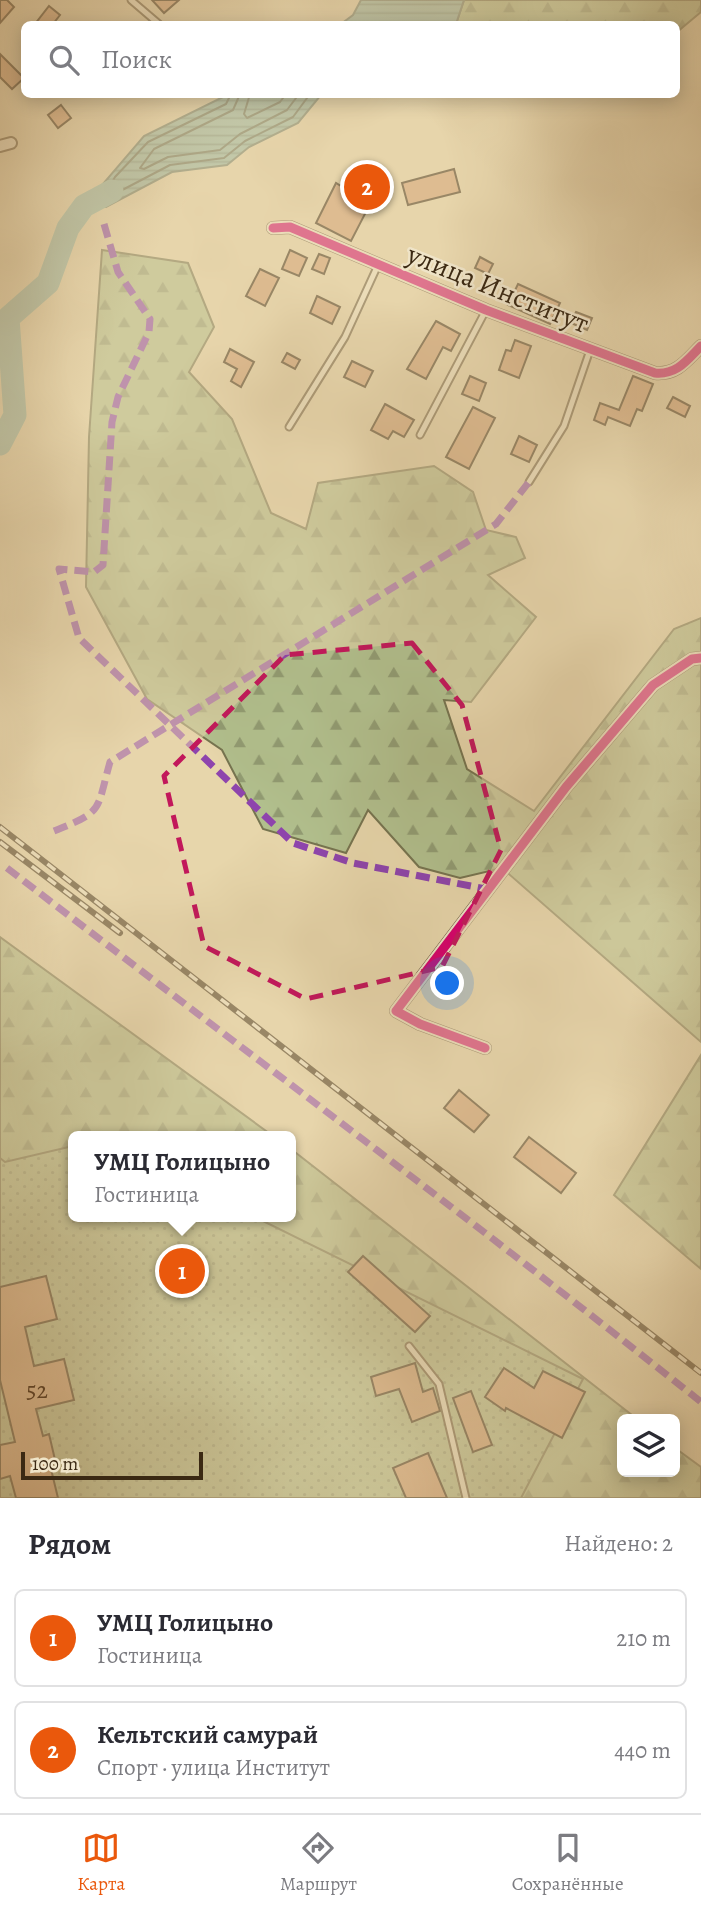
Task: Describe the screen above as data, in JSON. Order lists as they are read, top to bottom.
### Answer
{
  "streets": {
    "street": ["улица Институт"]
  },
  "house_numbers": ["52"],
  "scale_bar": "100 m",
  "page": {
    "search": "Поиск",
    "pins": ["2", "1"],
    "popup": ["УМЦ Голицыно", "Гостиница"],
    "scale": "100 m",
    "heading": ["Рядом", "Найдено: 2"],
    "list": [
      {
        "mark": "1",
        "name": "УМЦ Голицыно",
        "note": "Гостиница",
        "value": "210 m"
      },
      {
        "mark": "2",
        "name": "Кельтский самурай",
        "note": "Спорт · улица Институт",
        "value": "440 m"
      }
    ],
    "nav": ["Карта", "Маршрут", "Сохранённые"]
  }
}
